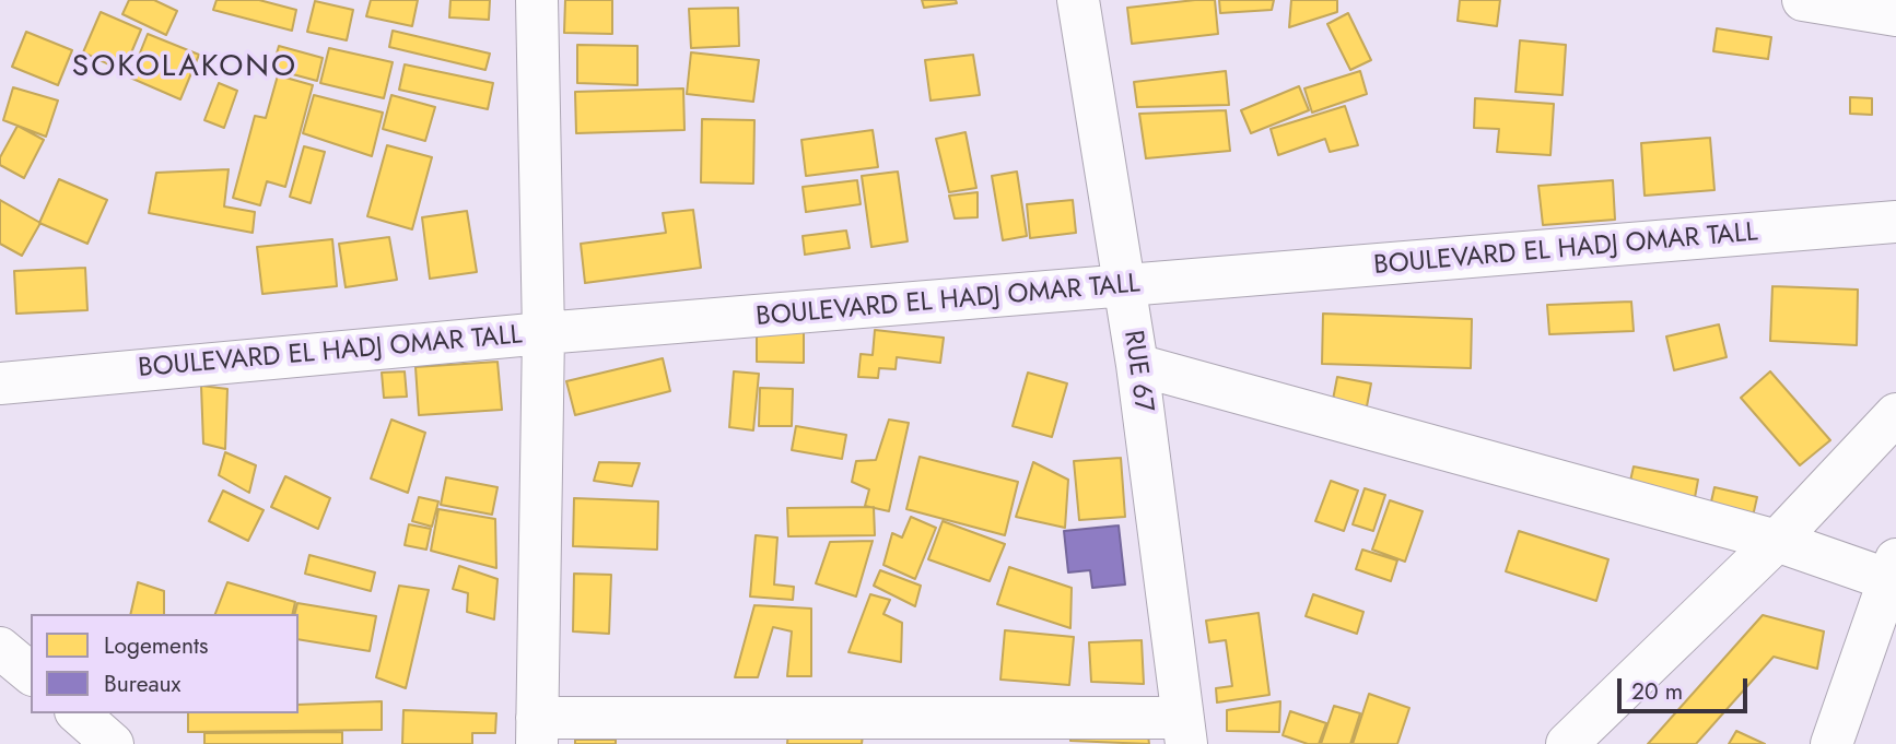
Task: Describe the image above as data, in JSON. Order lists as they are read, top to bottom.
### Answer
{
  "streets": {
    "street": ["BOULEVARD EL HADJ OMAR TALL", "RUE 67"]
  },
  "crossings": [
    ["BOULEVARD EL HADJ OMAR TALL", "RUE 67"]
  ],
  "districts": ["SOKOLAKONO"],
  "legend": ["Logements", "Bureaux"],
  "scale_bar": "20 m"
}
